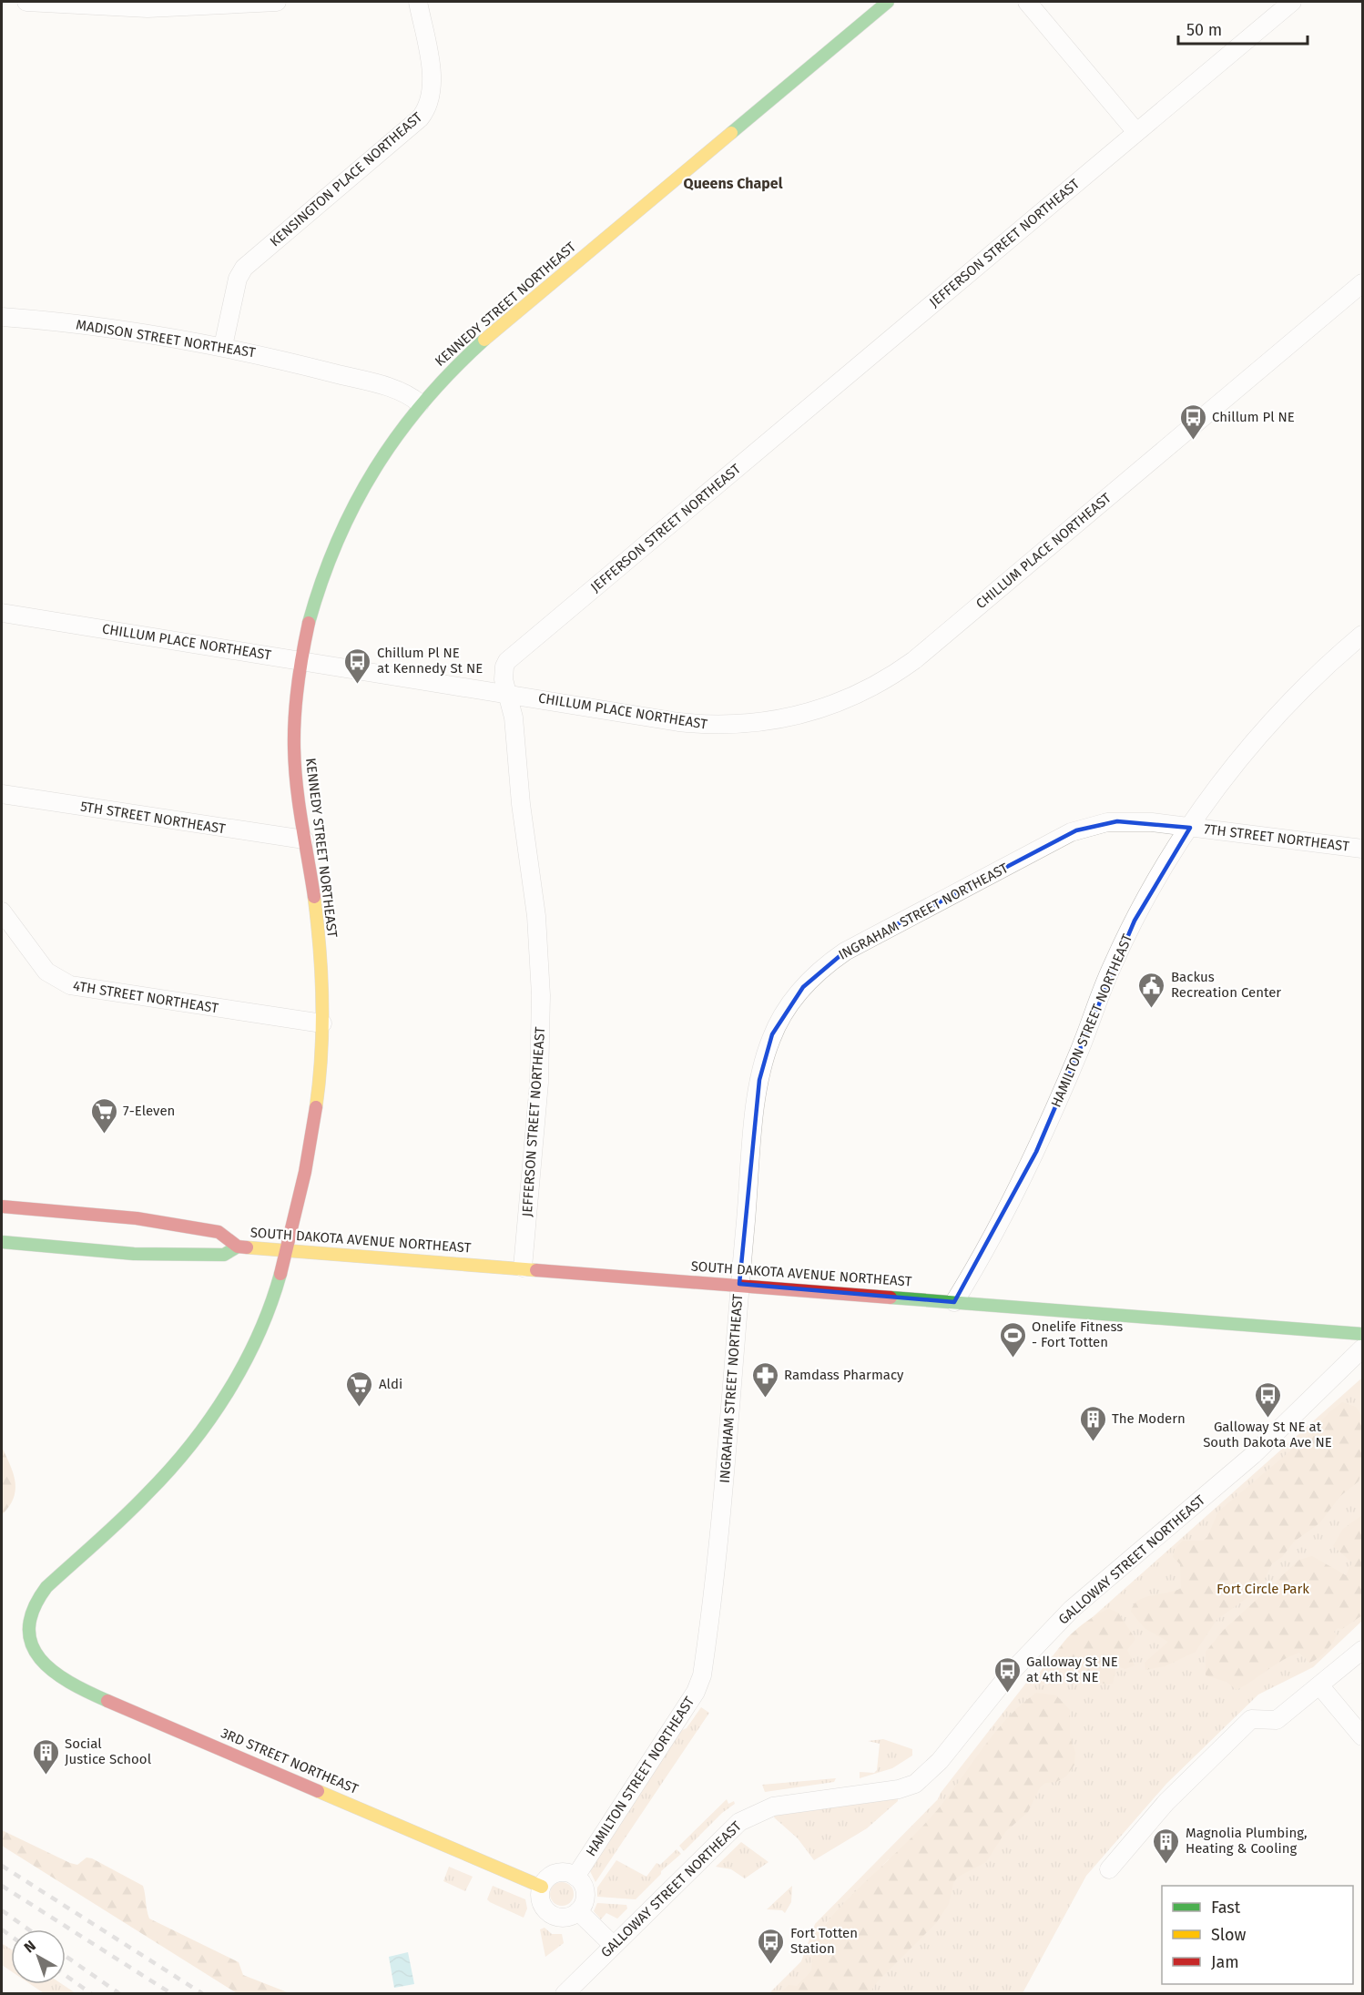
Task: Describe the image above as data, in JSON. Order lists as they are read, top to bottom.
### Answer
{
  "streets": {
    "street": [
      "KENSINGTON PLACE NORTHEAST",
      "JEFFERSON STREET NORTHEAST",
      "KENNEDY STREET NORTHEAST",
      "MADISON STREET NORTHEAST",
      "CHILLUM PLACE NORTHEAST",
      "5TH STREET NORTHEAST",
      "7TH STREET NORTHEAST",
      "INGRAHAM STREET NORTHEAST",
      "4TH STREET NORTHEAST",
      "HAMILTON STREET NORTHEAST",
      "SOUTH DAKOTA AVENUE NORTHEAST",
      "GALLOWAY STREET NORTHEAST",
      "3RD STREET NORTHEAST"
    ]
  },
  "crossings": [
    ["KENSINGTON PLACE NORTHEAST", "MADISON STREET NORTHEAST"],
    ["JEFFERSON STREET NORTHEAST", "CHILLUM PLACE NORTHEAST"],
    ["JEFFERSON STREET NORTHEAST", "SOUTH DAKOTA AVENUE NORTHEAST"],
    ["KENNEDY STREET NORTHEAST", "MADISON STREET NORTHEAST"],
    ["KENNEDY STREET NORTHEAST", "CHILLUM PLACE NORTHEAST"],
    ["KENNEDY STREET NORTHEAST", "5TH STREET NORTHEAST"],
    ["KENNEDY STREET NORTHEAST", "4TH STREET NORTHEAST"],
    ["KENNEDY STREET NORTHEAST", "SOUTH DAKOTA AVENUE NORTHEAST"],
    ["KENNEDY STREET NORTHEAST", "3RD STREET NORTHEAST"],
    ["7TH STREET NORTHEAST", "INGRAHAM STREET NORTHEAST"],
    ["7TH STREET NORTHEAST", "HAMILTON STREET NORTHEAST"],
    ["INGRAHAM STREET NORTHEAST", "HAMILTON STREET NORTHEAST"],
    ["INGRAHAM STREET NORTHEAST", "SOUTH DAKOTA AVENUE NORTHEAST"],
    ["HAMILTON STREET NORTHEAST", "SOUTH DAKOTA AVENUE NORTHEAST"],
    ["HAMILTON STREET NORTHEAST", "3RD STREET NORTHEAST"]
  ],
  "districts": ["Queens Chapel"],
  "parks": ["Fort Circle Park"],
  "places": {
    "bus stop": [
      "Chillum Pl NE",
      "Chillum Pl NE at Kennedy St NE",
      "Galloway St NE at South Dakota Ave NE",
      "Galloway St NE at 4th St NE",
      "Fort Totten Station"
    ],
    "public building": ["Backus Recreation Center"],
    "supermarket": ["7-Eleven", "Aldi"],
    "sports": ["Onelife Fitness - Fort Totten"],
    "pharmacy": ["Ramdass Pharmacy"],
    "building": ["The Modern", "Social Justice School", "Magnolia Plumbing, Heating & Cooling"]
  },
  "legend": ["Fast", "Slow", "Jam"],
  "scale_bar": "50 m",
  "north": "top left"
}
